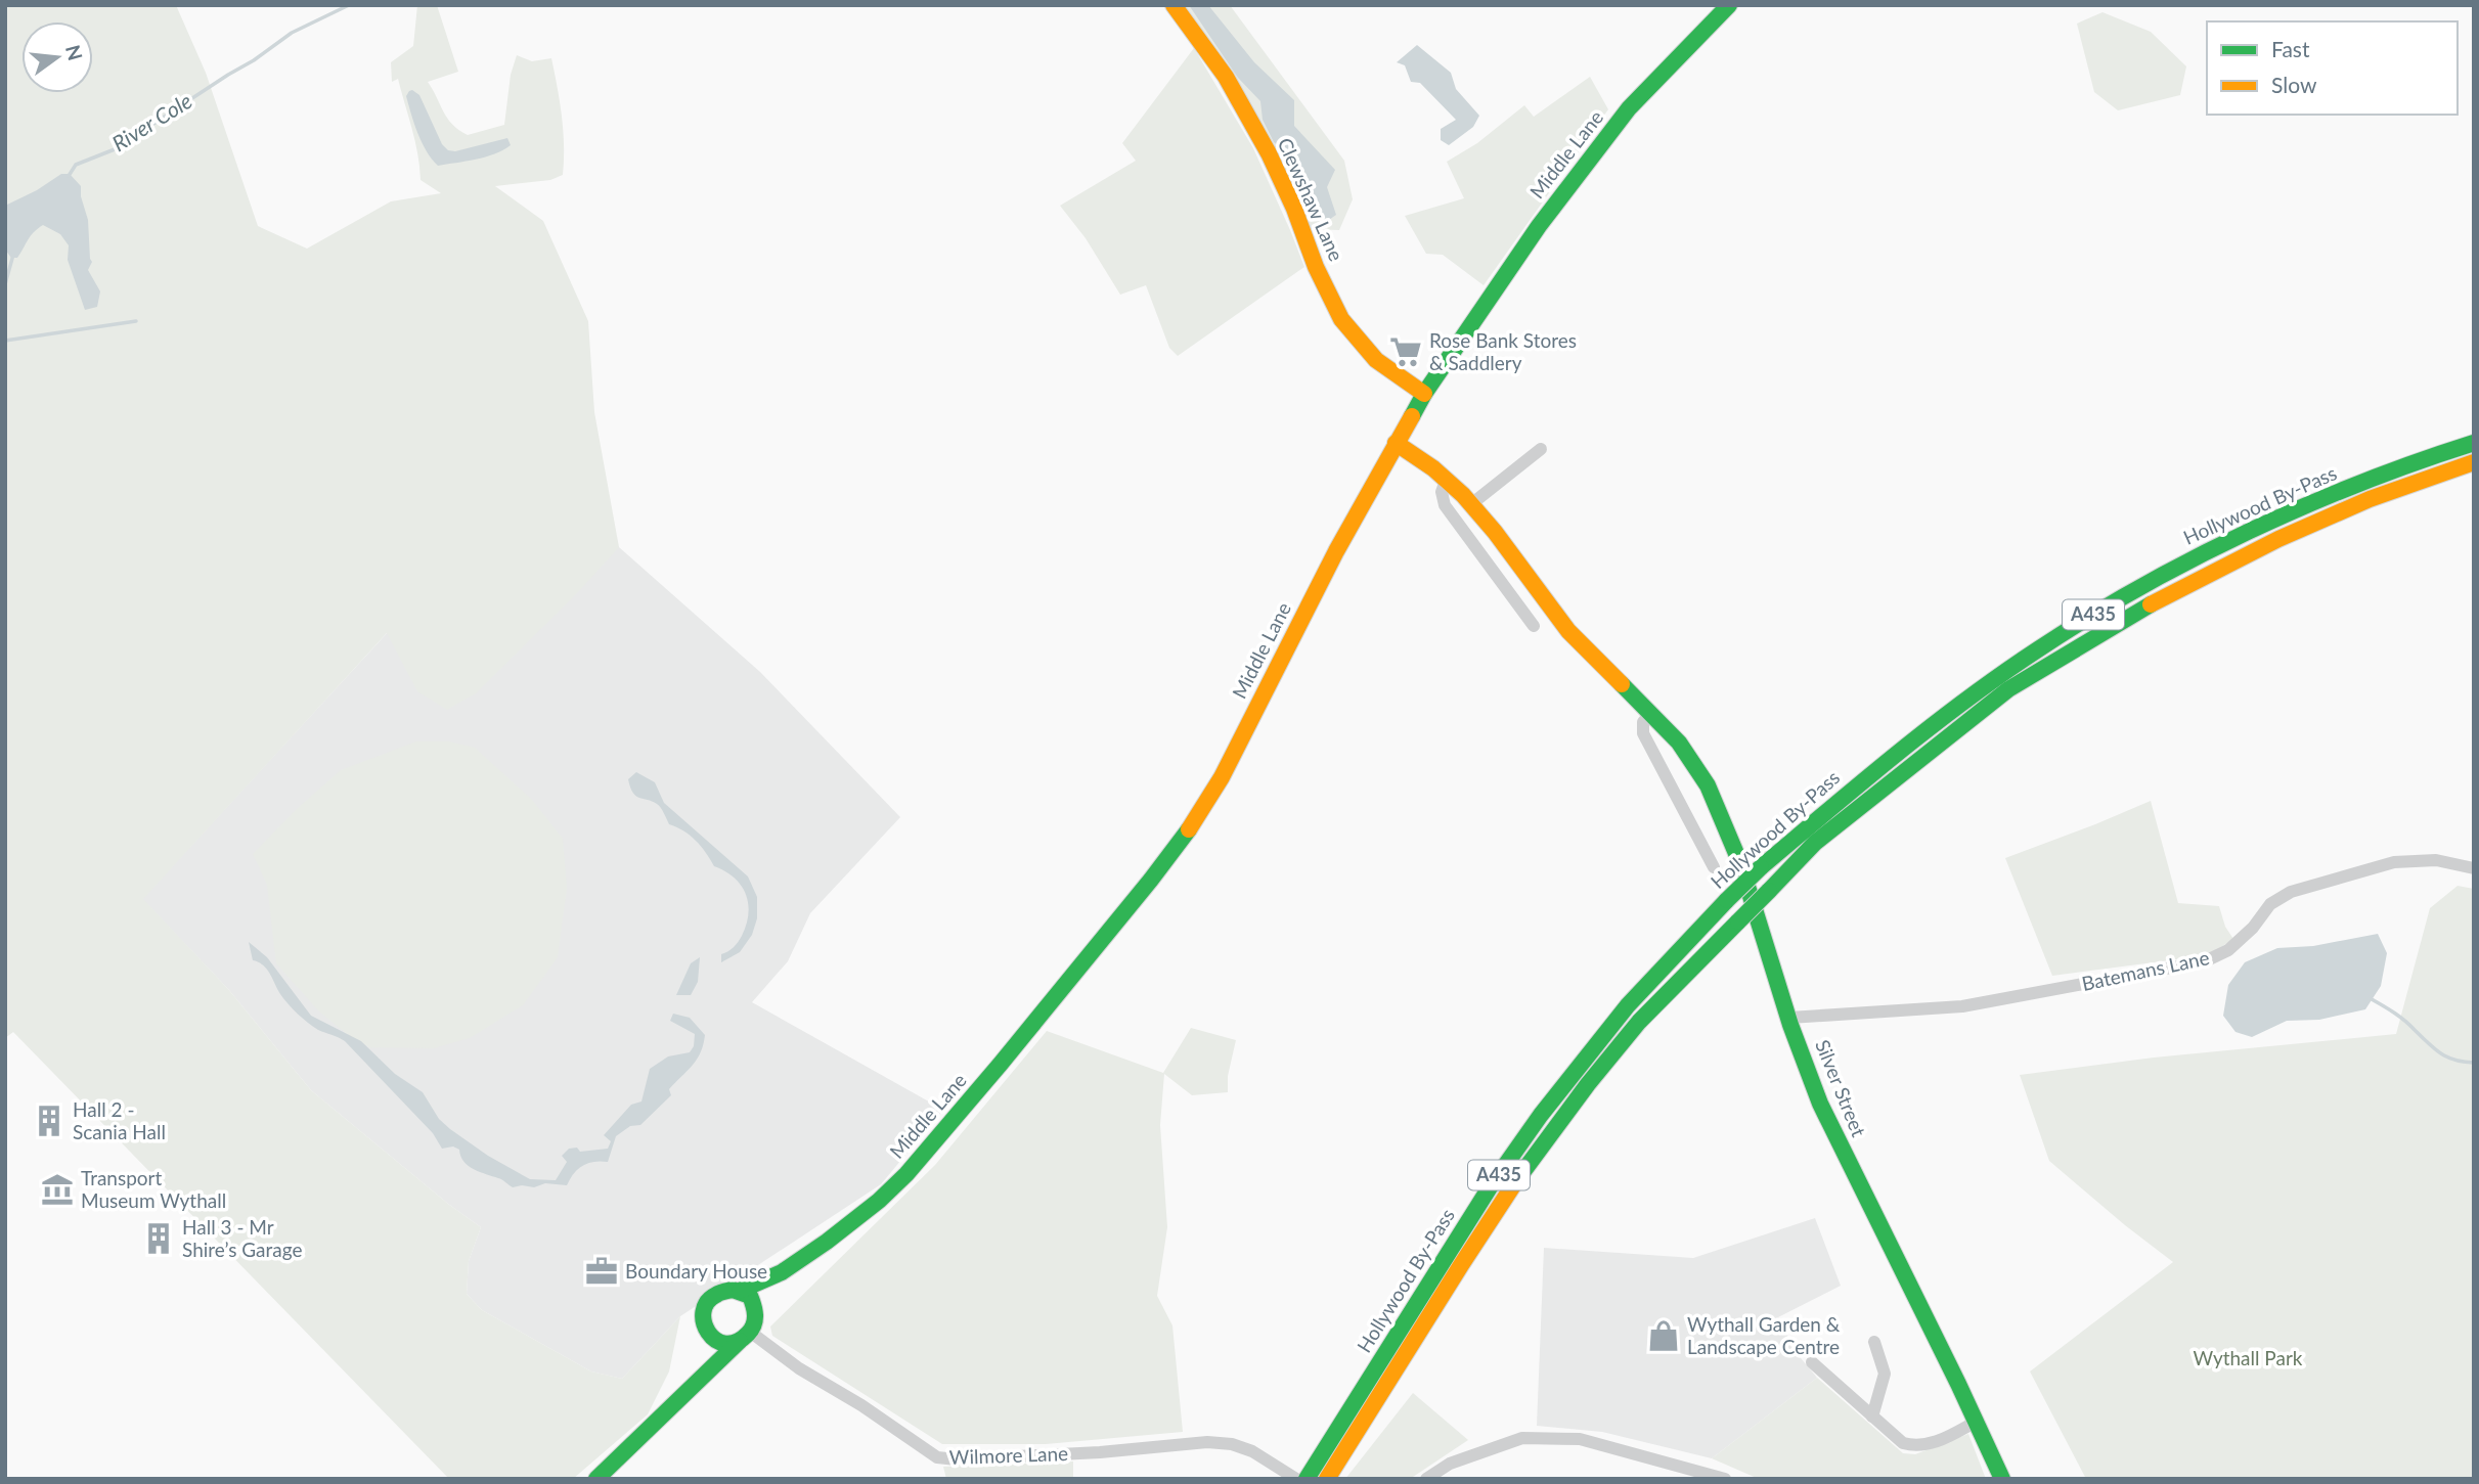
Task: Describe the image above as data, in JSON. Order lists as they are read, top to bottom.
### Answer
{
  "streets": {
    "main road": [
      "Middle Lane",
      "Clewshaw Lane",
      "Hollywood By-Pass",
      "A435",
      "Silver Street"
    ],
    "street": ["Batemans Lane", "Wilmore Lane"]
  },
  "crossings": [
    ["Middle Lane", "Clewshaw Lane"],
    ["Middle Lane", "Silver Street"],
    ["Middle Lane", "Wilmore Lane"],
    ["Batemans Lane", "Silver Street"]
  ],
  "water": ["River Cole"],
  "parks": ["Wythall Park"],
  "places": {
    "supermarket": ["Rose Bank Stores & Saddlery"],
    "building": ["Hall 2 - Scania Hall", "Hall 3 - Mr Shire’s Garage"],
    "museum": ["Transport Museum Wythall"],
    "office": ["Boundary House"],
    "shop": ["Wythall Garden & Landscape Centre"]
  },
  "legend": ["Fast", "Slow"],
  "north": "right"
}
